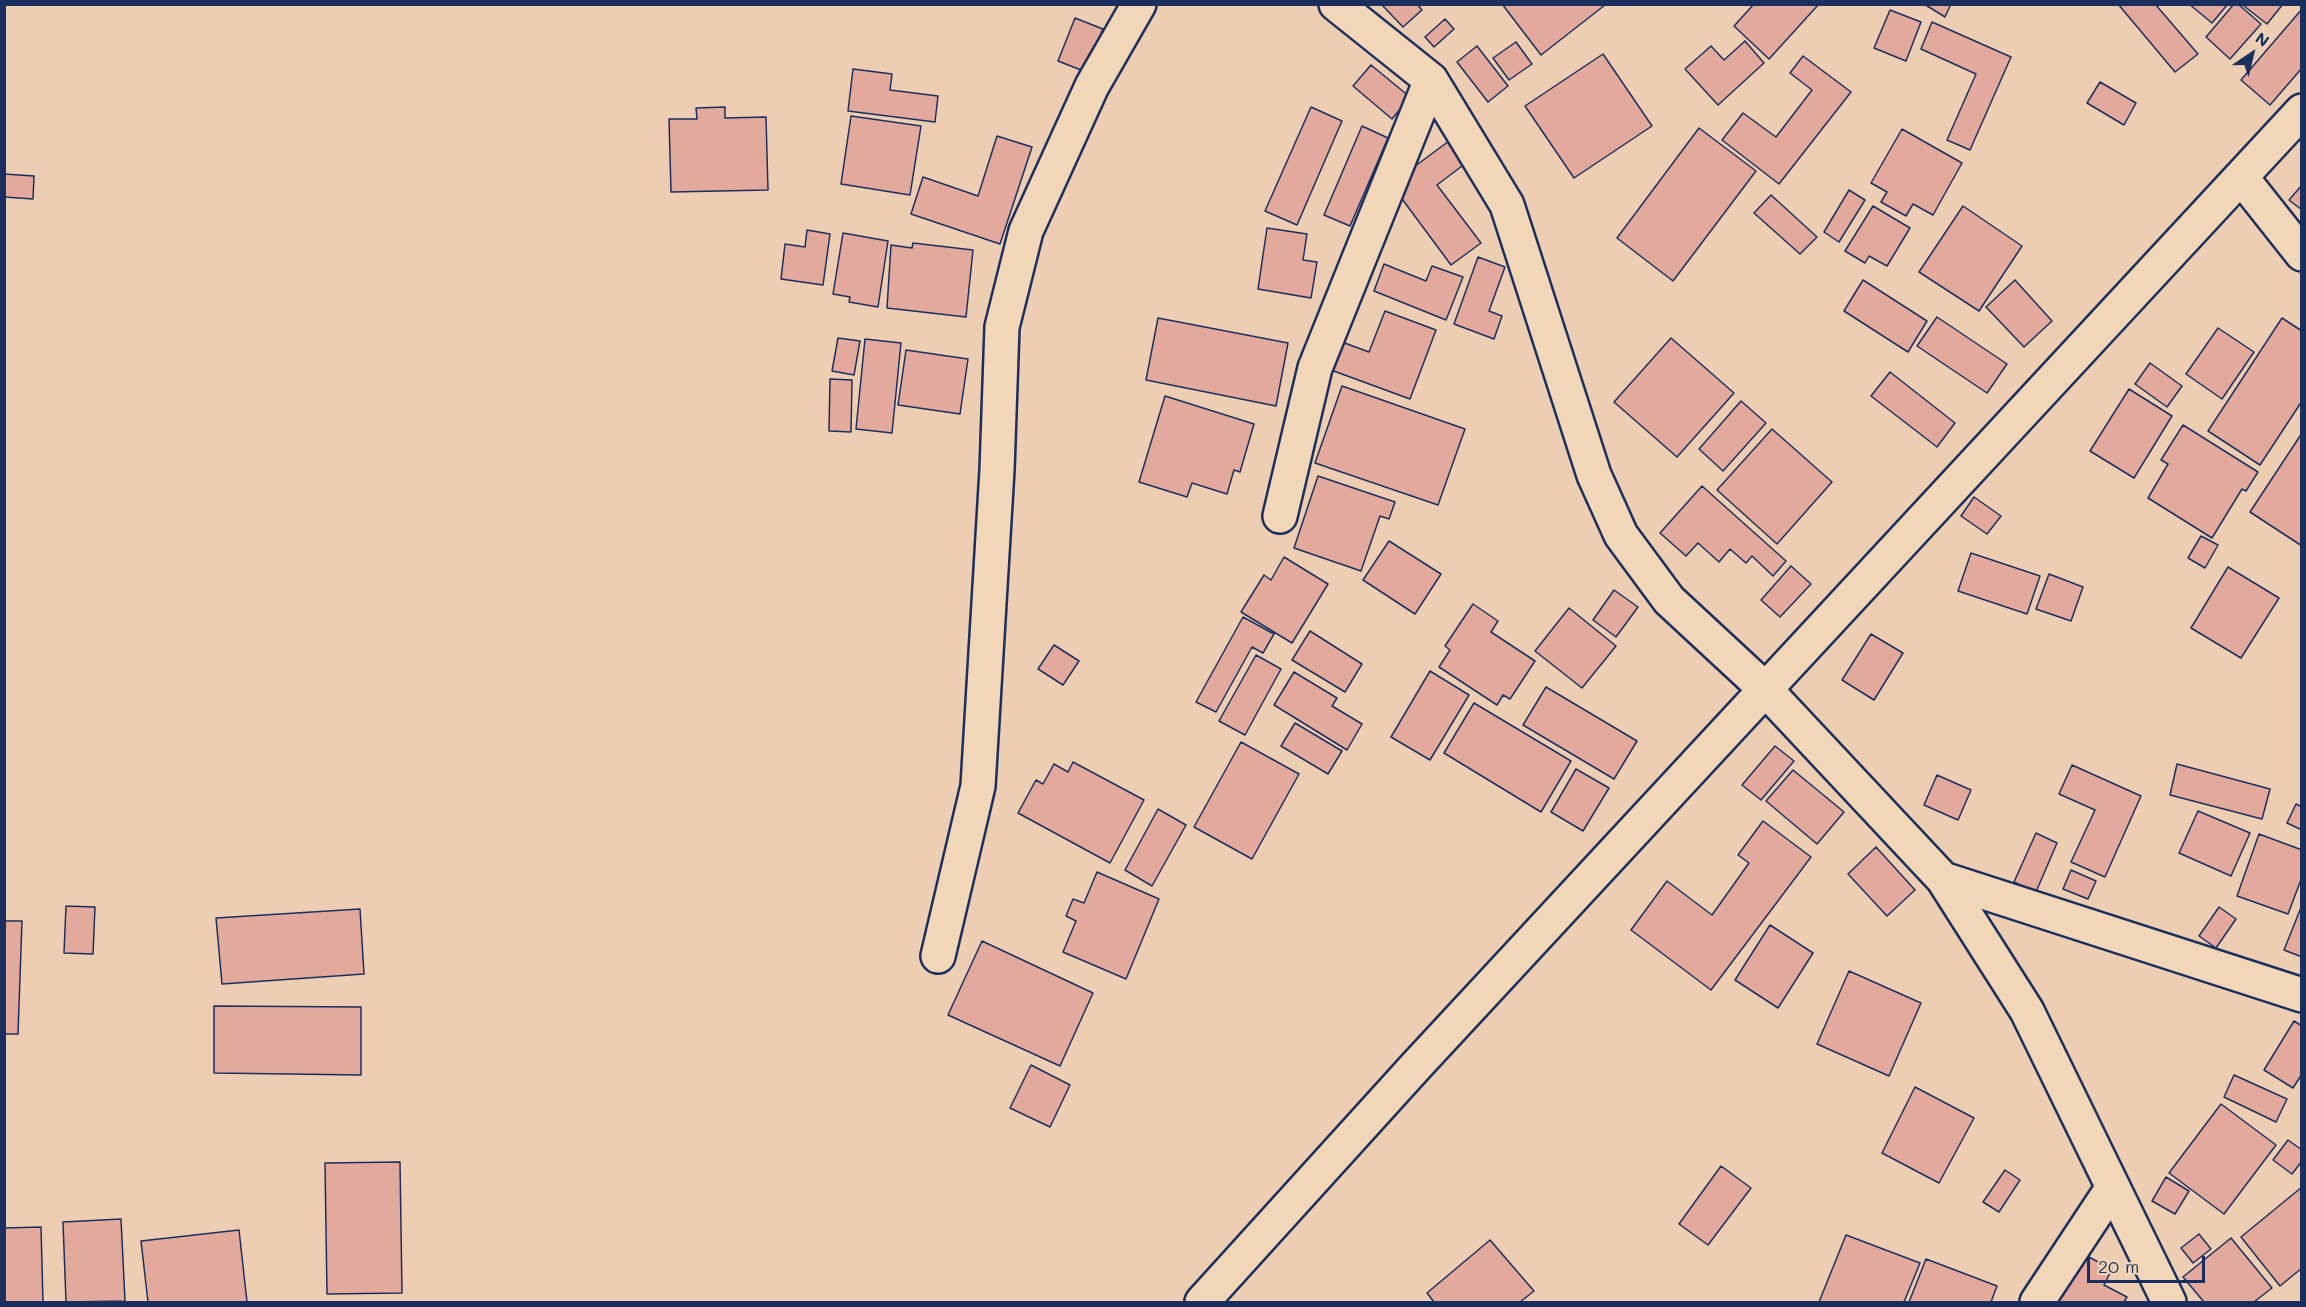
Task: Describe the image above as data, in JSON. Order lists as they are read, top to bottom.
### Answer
{
  "scale_bar": "20 m",
  "north": "top right"
}
